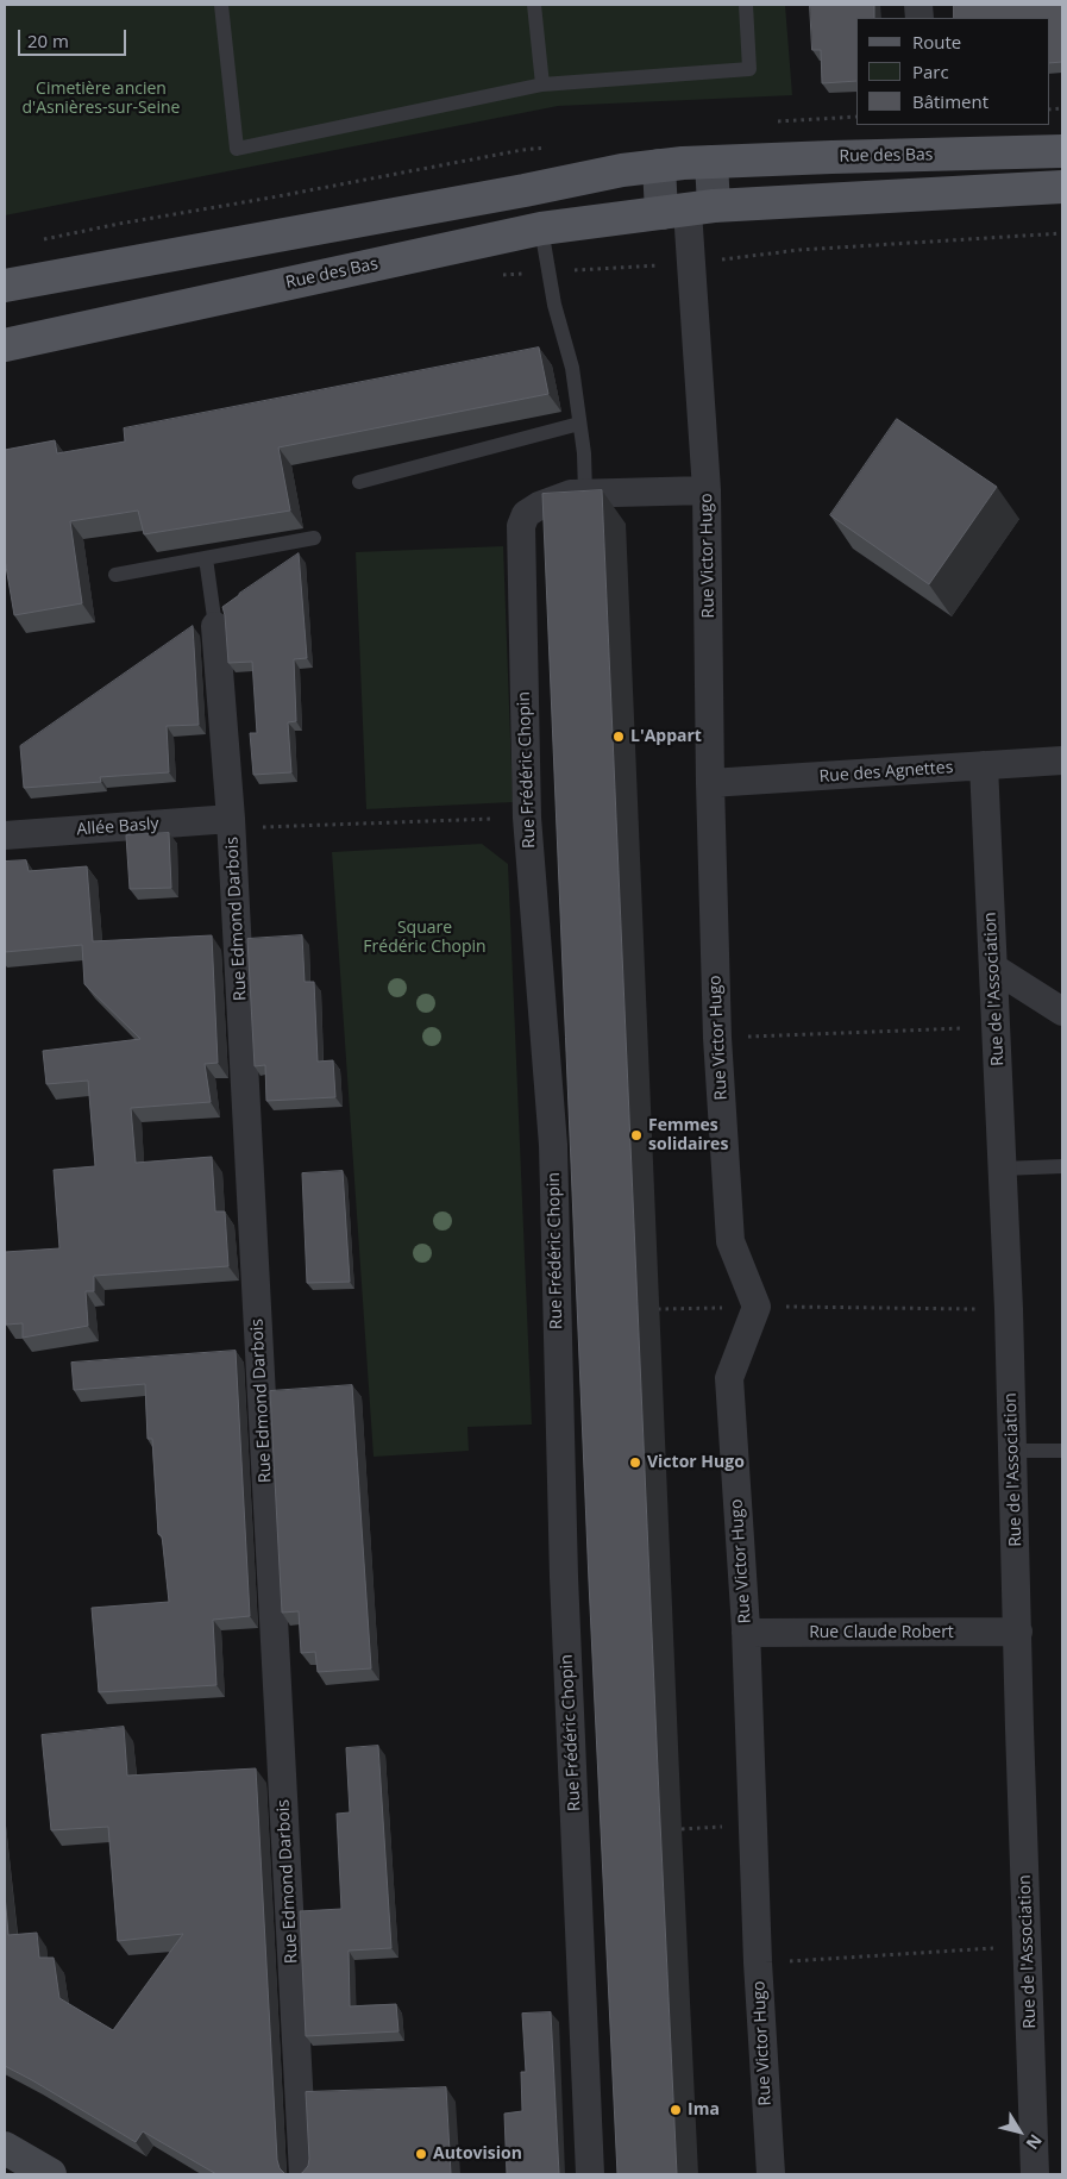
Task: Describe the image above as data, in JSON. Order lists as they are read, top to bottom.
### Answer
{
  "streets": {
    "main road": ["Rue des Bas"],
    "street": [
      "Rue Victor Hugo",
      "Rue Frédéric Chopin",
      "Rue des Agnettes",
      "Allée Basly",
      "Rue Edmond Darbois",
      "Rue de l'Association",
      "Rue Claude Robert"
    ]
  },
  "crossings": [
    ["Rue des Bas", "Rue Victor Hugo"],
    ["Rue Victor Hugo", "Rue Frédéric Chopin"],
    ["Rue Victor Hugo", "Rue des Agnettes"],
    ["Rue Victor Hugo", "Rue Claude Robert"],
    ["Rue des Agnettes", "Rue de l'Association"],
    ["Allée Basly", "Rue Edmond Darbois"],
    ["Rue de l'Association", "Rue Claude Robert"]
  ],
  "parks": ["Cimetière ancien d'Asnières-sur-Seine", "Square Frédéric Chopin"],
  "places": [
    "L'Appart",
    "Femmes solidaires",
    "Victor Hugo",
    "Ima",
    "Autovision"
  ],
  "legend": ["Route", "Parc", "Bâtiment"],
  "scale_bar": "20 m",
  "north": "bottom right"
}
